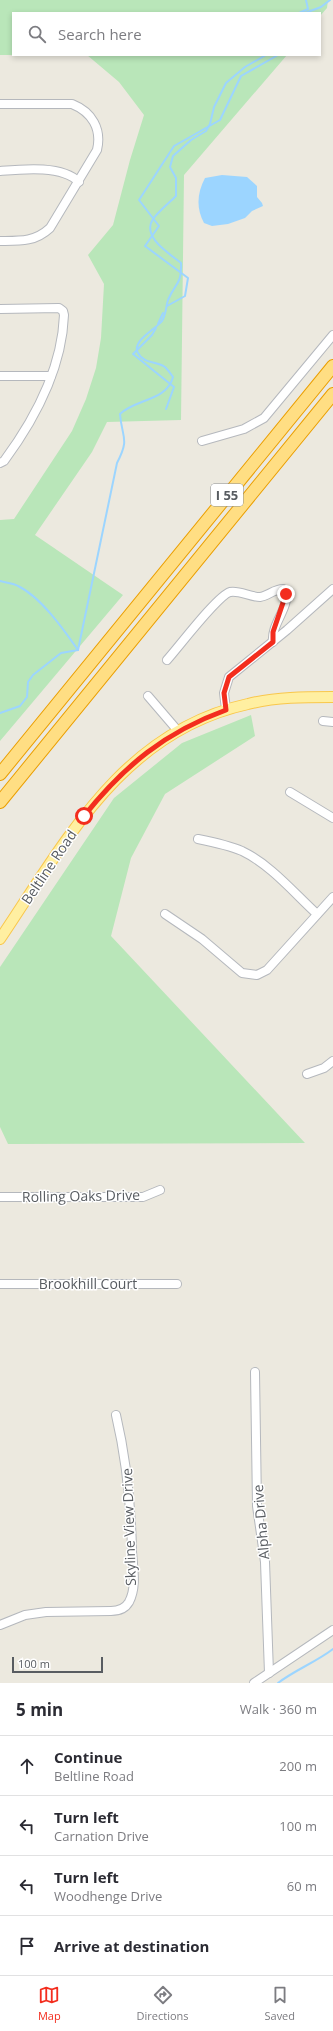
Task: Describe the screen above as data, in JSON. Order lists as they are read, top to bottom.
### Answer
{
  "streets": {
    "highway": ["I 55"],
    "main road": ["Beltline Road"],
    "street": [
      "Rolling Oaks Drive",
      "Brookhill Court",
      "Alpha Drive",
      "Skyline View Drive"
    ]
  },
  "scale_bar": "100 m",
  "page": {
    "search": "Search here",
    "scale": "100 m",
    "heading": ["5 min", "Walk · 360 m"],
    "list": [
      ["Continue", "Beltline Road", "200 m"],
      ["Turn left", "Carnation Drive", "100 m"],
      ["Turn left", "Woodhenge Drive", "60 m"],
      "Arrive at destination"
    ],
    "nav": ["Map", "Directions", "Saved"]
  }
}
